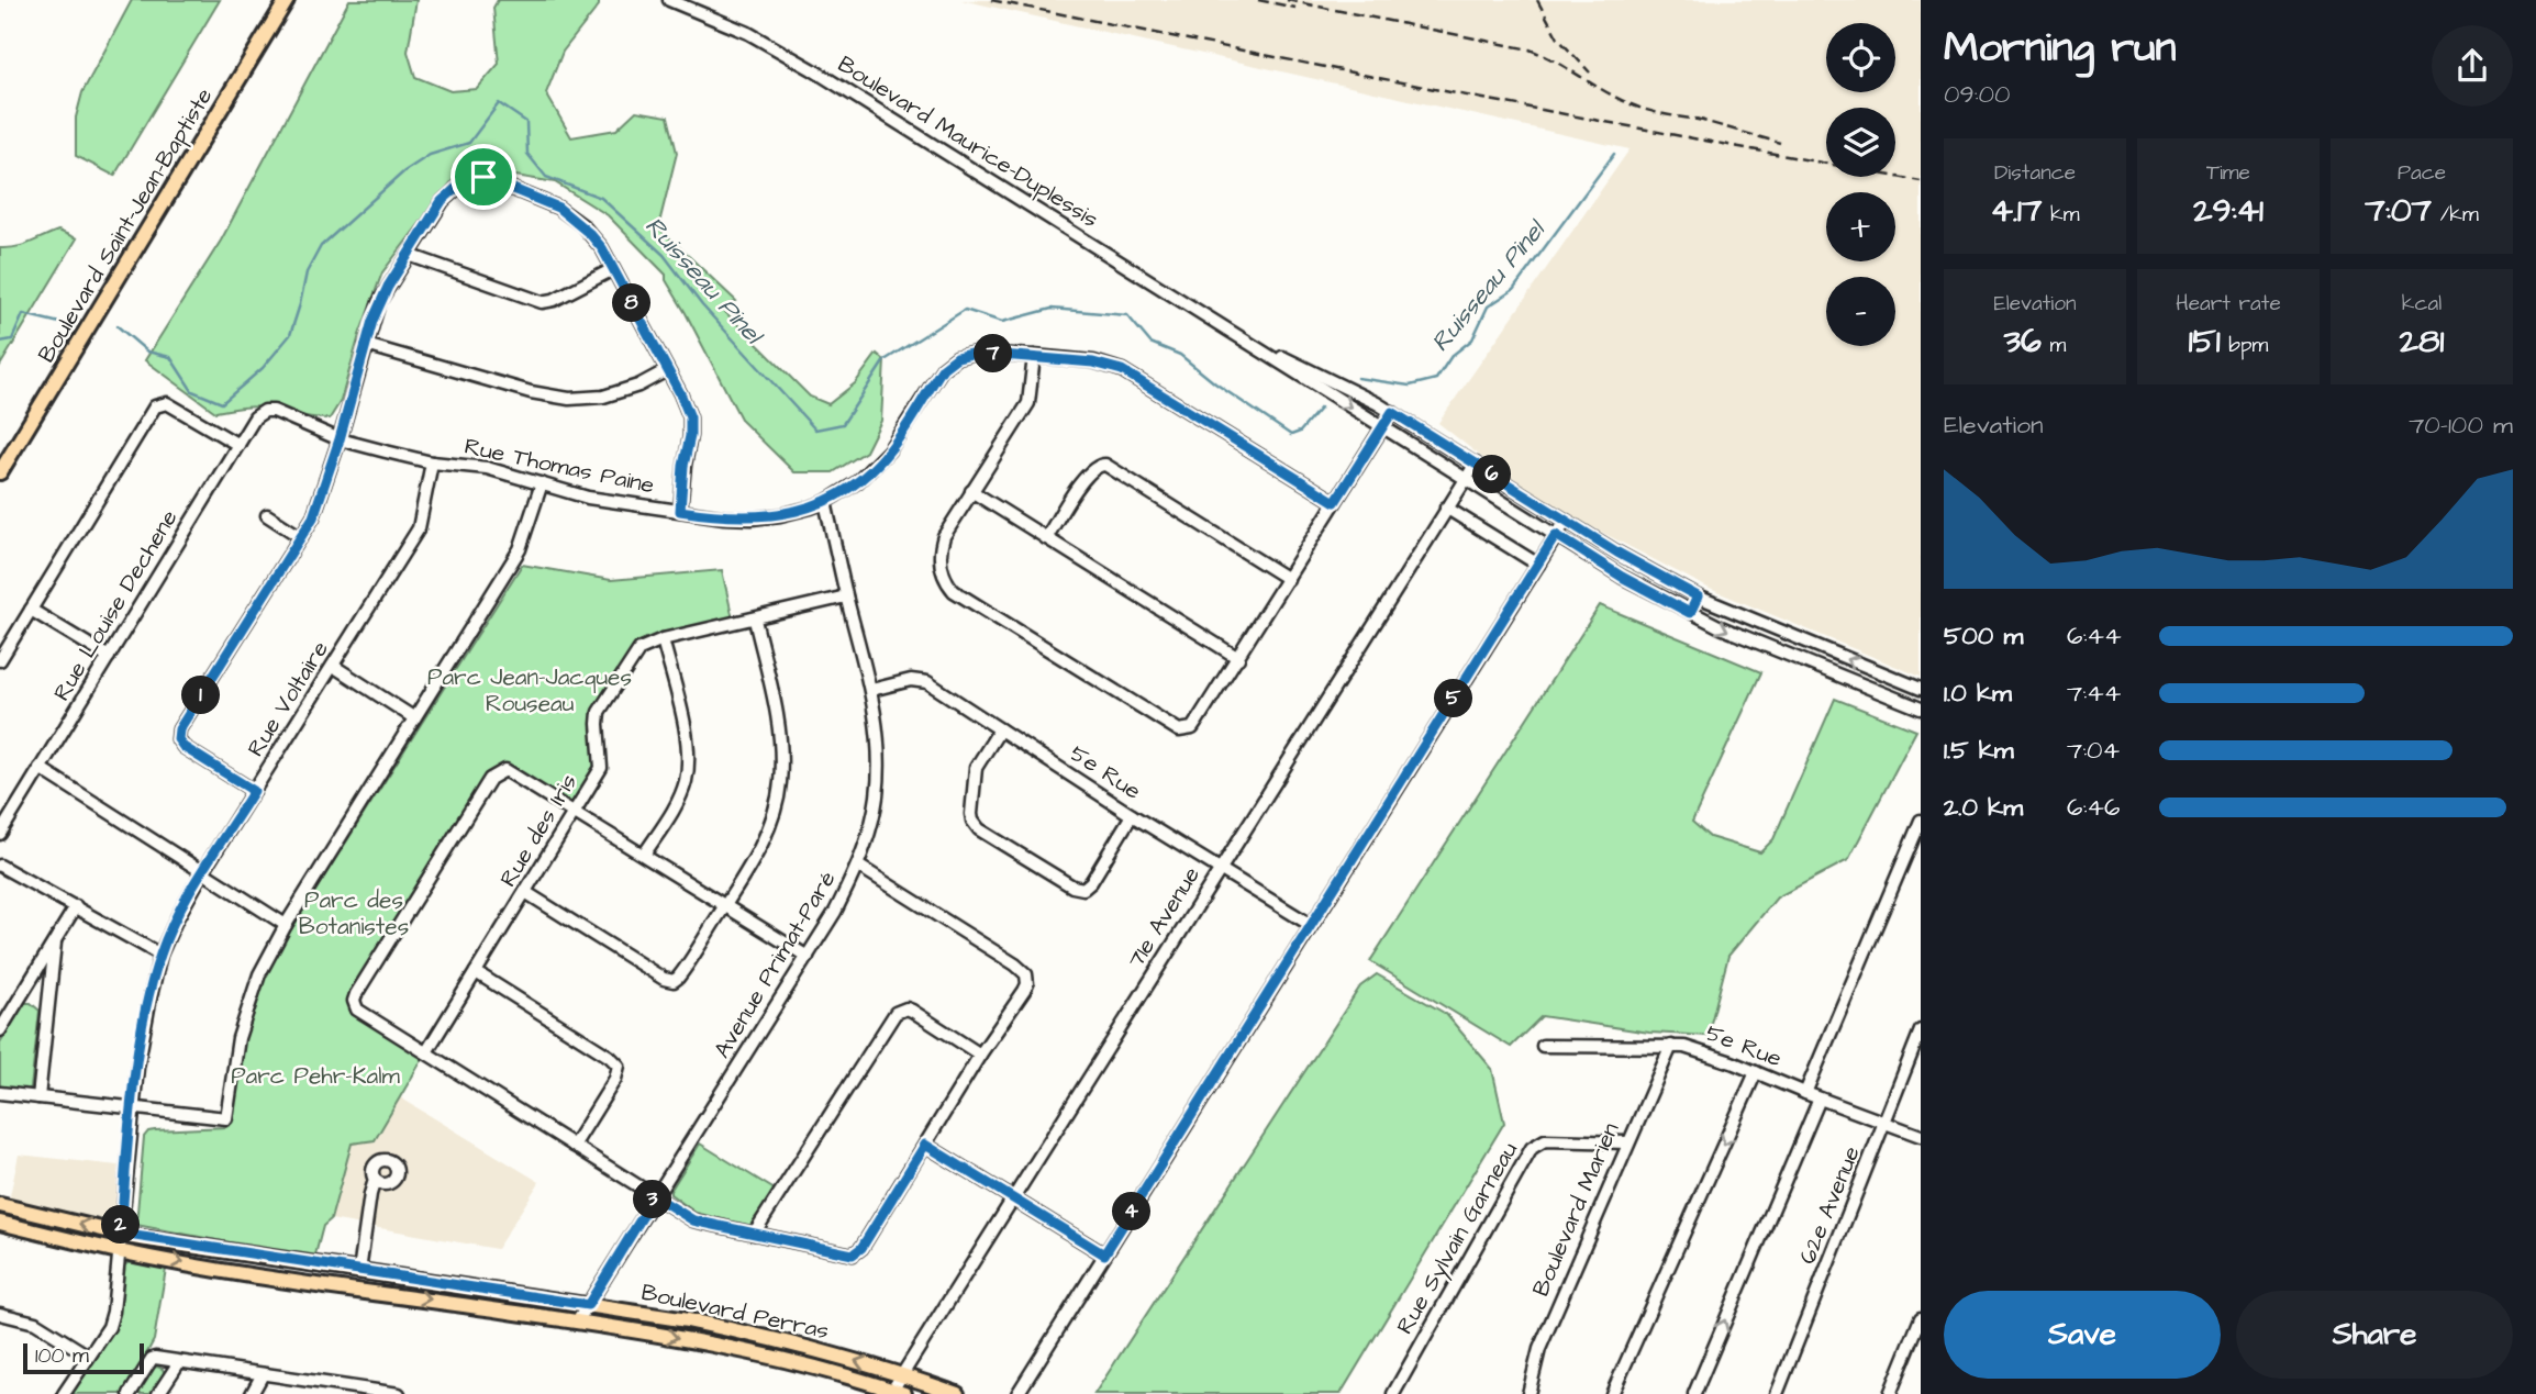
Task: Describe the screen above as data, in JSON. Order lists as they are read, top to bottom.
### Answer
{
  "streets": {
    "main road": ["Boulevard Saint-Jean-Baptiste", "Boulevard Perras"],
    "street": [
      "Boulevard Maurice-Duplessis",
      "Rue Thomas Paine",
      "Rue Louise Dechene",
      "Rue Voltaire",
      "5e Rue",
      "Rue des Iris",
      "71e Avenue",
      "Avenue Primat-Paré",
      "62e Avenue",
      "Boulevard Marien",
      "Rue Sylvain Garneau"
    ]
  },
  "crossings": [
    ["Boulevard Maurice-Duplessis", "71e Avenue"],
    ["Rue Thomas Paine", "Rue Louise Dechene"],
    ["Rue Thomas Paine", "Rue Voltaire"],
    ["Rue Thomas Paine", "Avenue Primat-Paré"],
    ["Rue Voltaire", "Boulevard Perras"],
    ["5e Rue", "71e Avenue"],
    ["5e Rue", "Avenue Primat-Paré"],
    ["5e Rue", "62e Avenue"],
    ["5e Rue", "Boulevard Marien"],
    ["Rue des Iris", "Avenue Primat-Paré"],
    ["71e Avenue", "Boulevard Perras"],
    ["Avenue Primat-Paré", "Boulevard Perras"],
    ["Boulevard Marien", "Rue Sylvain Garneau"]
  ],
  "water": ["Ruisseau Pinel"],
  "parks": ["Parc Jean-Jacques Rouseau", "Parc des Botanistes", "Parc Pehr-Kalm"],
  "scale_bar": "100 m",
  "page": {
    "heading": ["Morning run", "09:00"],
    "map_buttons": ["+", "−"],
    "stats": [
      ["Distance", "4.17 km"],
      ["Time", "29:41"],
      ["Pace", "7:07 /km"],
      ["Elevation", "36 m"],
      ["Heart rate", "151 bpm"],
      ["kcal", "281"]
    ],
    "pins": [
      "8",
      "7",
      "6",
      "1",
      "5",
      "3",
      "4",
      "2"
    ],
    "chart": ["Elevation", "70–100 m"],
    "list": [
      {
        "name": "500 m",
        "note": "6:44"
      },
      {
        "name": "1.0 km",
        "note": "7:44"
      },
      {
        "name": "1.5 km",
        "note": "7:04"
      },
      {
        "name": "2.0 km",
        "note": "6:46"
      }
    ],
    "buttons": ["Save", "Share"],
    "scale": "100 m"
  }
}
